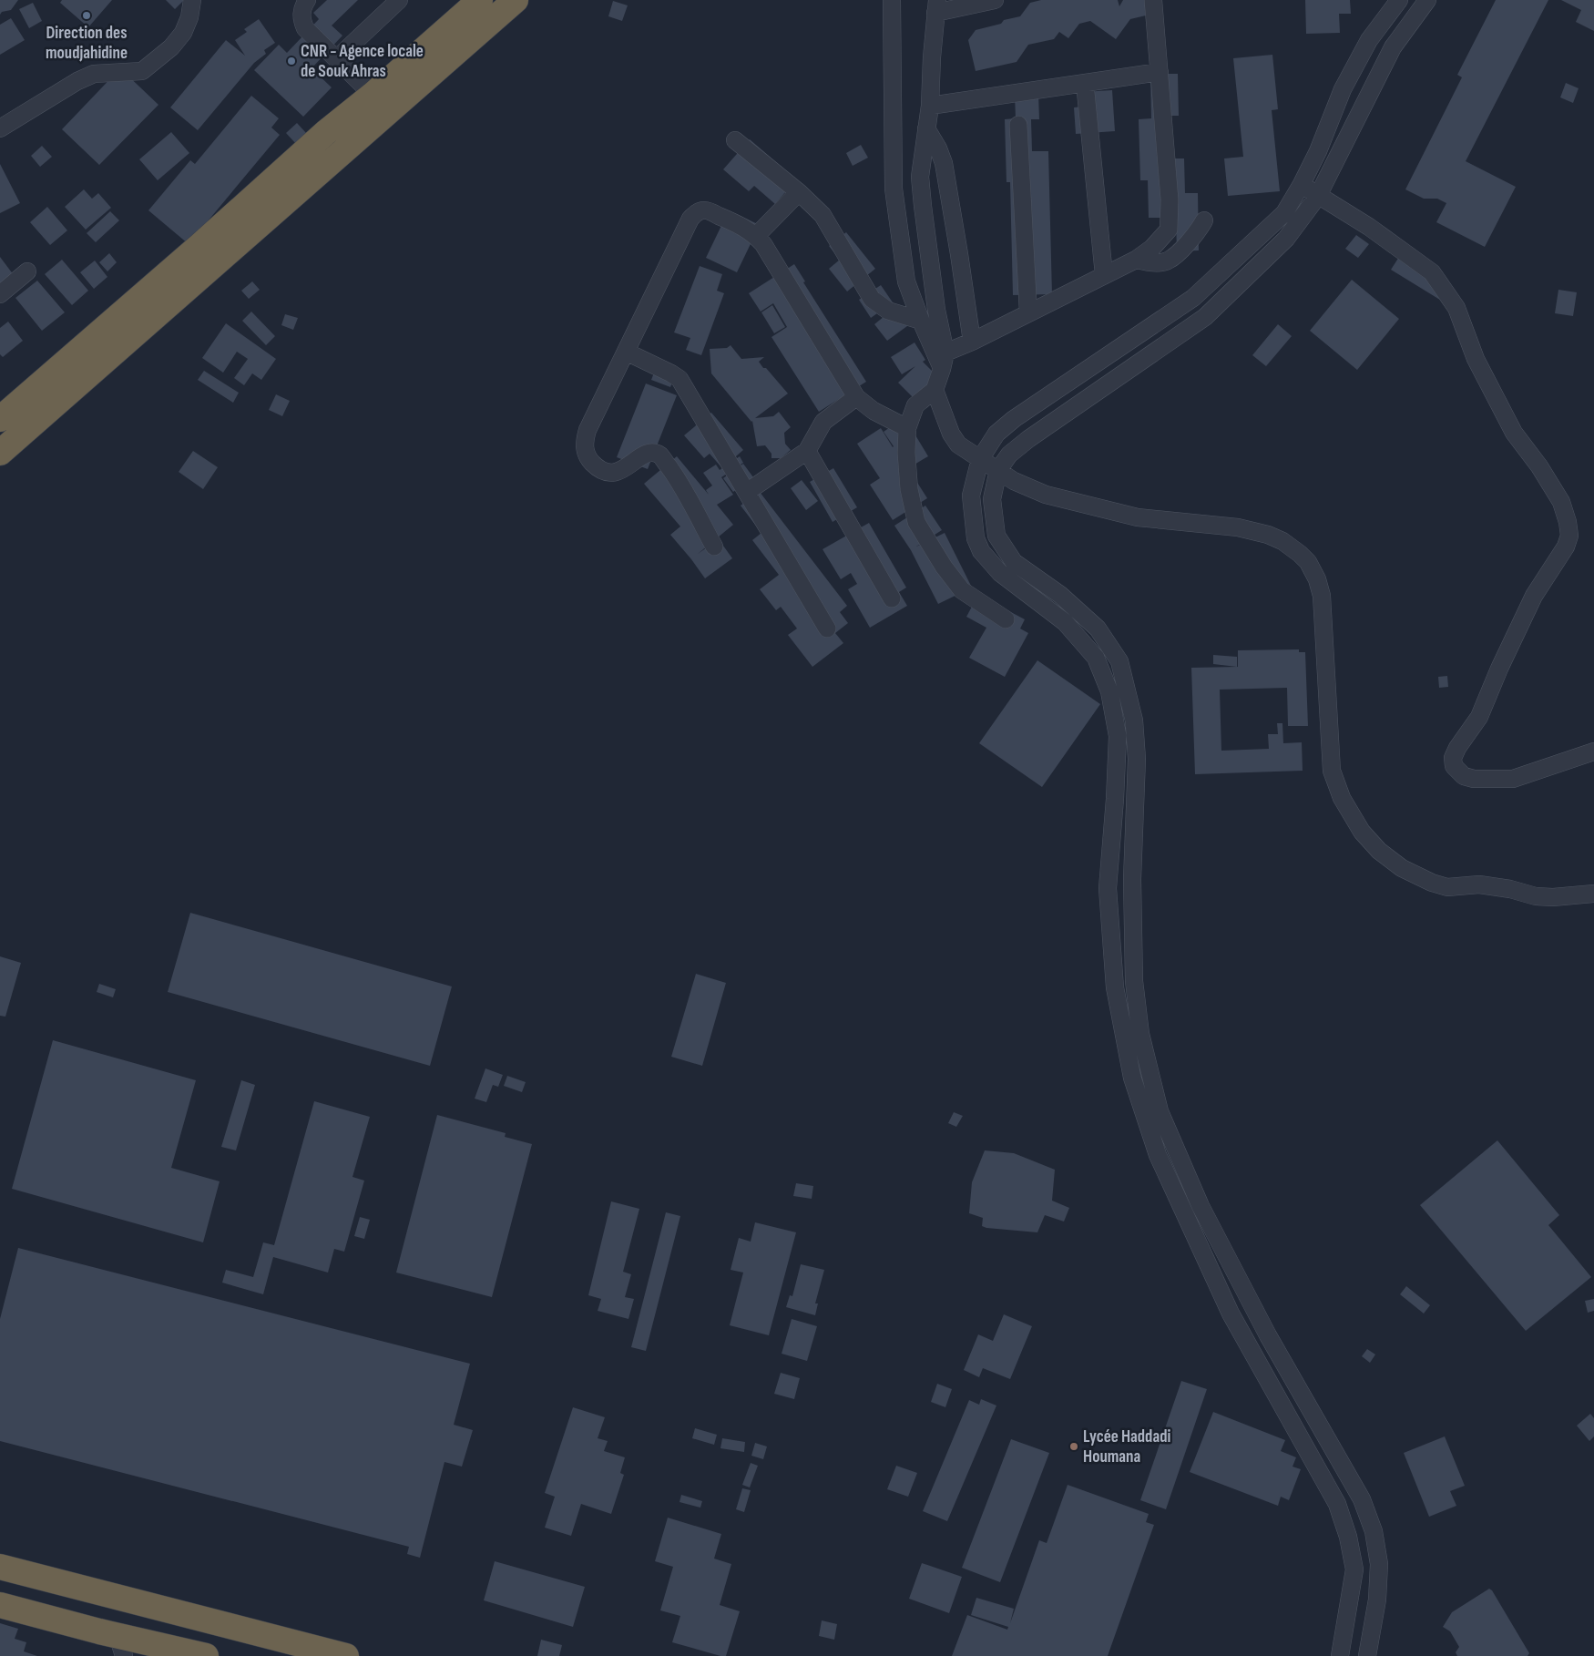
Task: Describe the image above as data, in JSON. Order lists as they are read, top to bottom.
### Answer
{
  "places": ["Direction des moudjahidine", "CNR - Agence locale de Souk Ahras", "Lycée Haddadi Houmana"]
}
